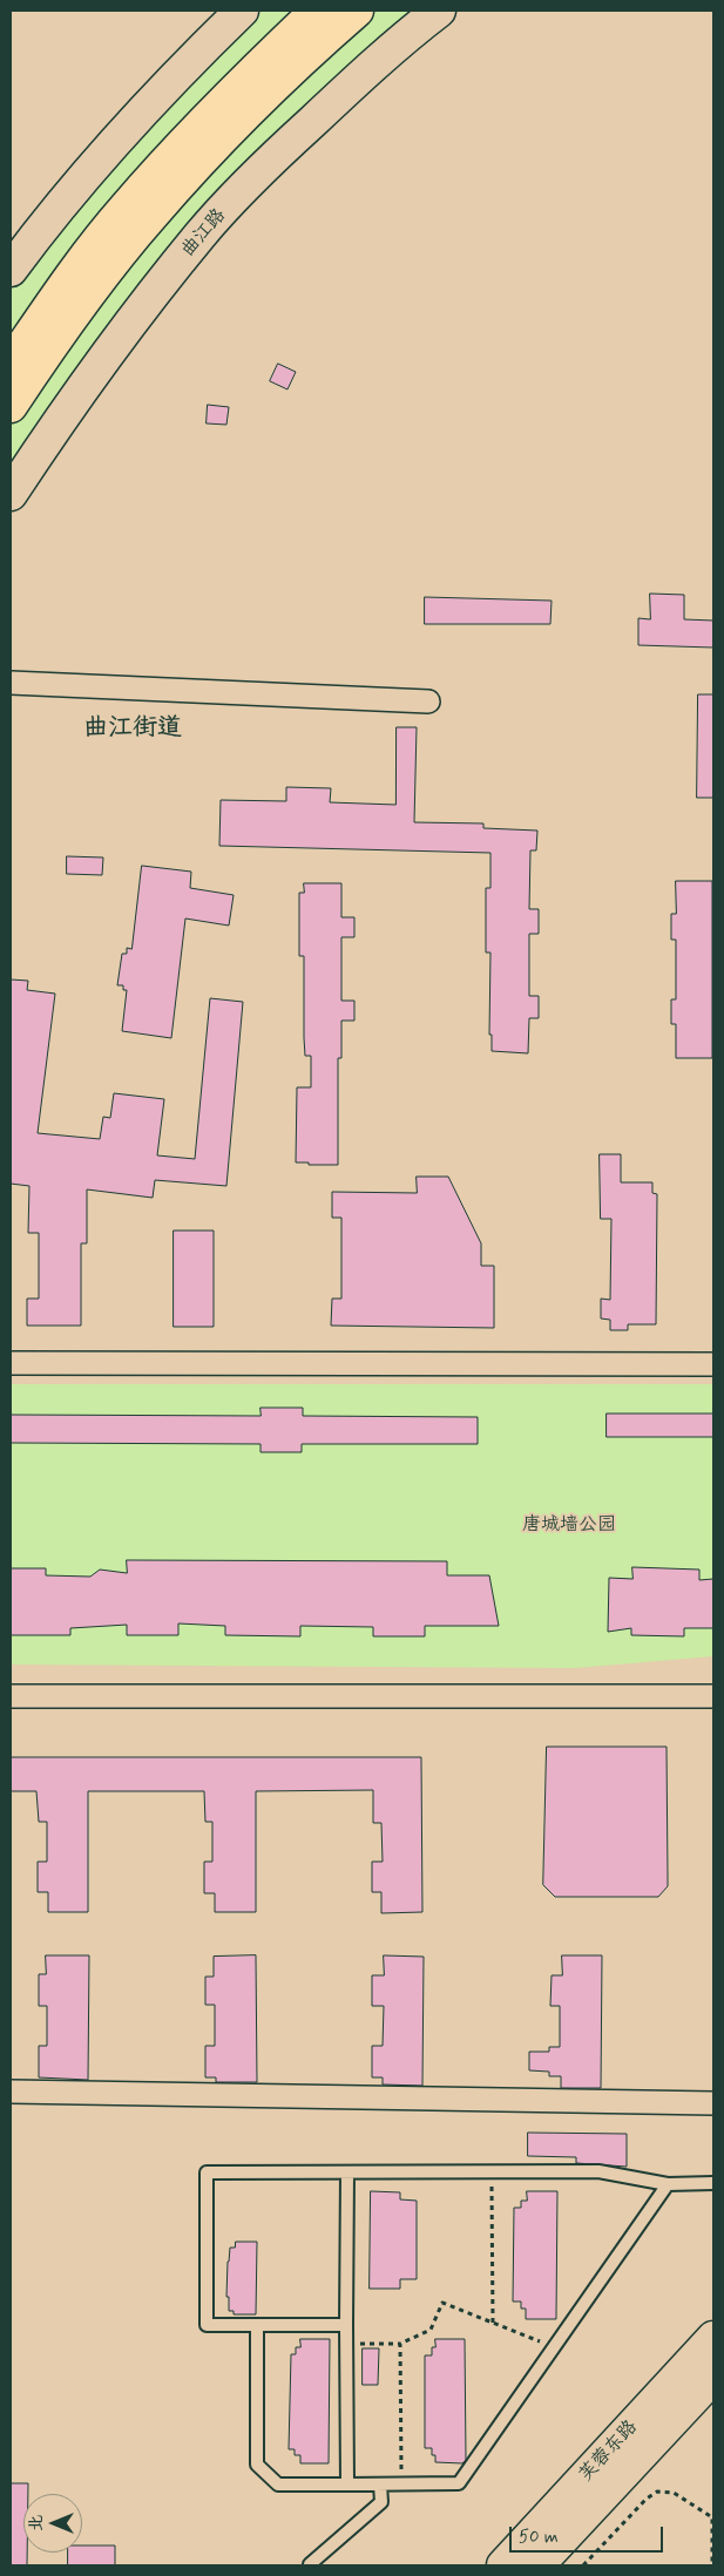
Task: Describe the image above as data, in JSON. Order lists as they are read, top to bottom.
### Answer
{
  "streets": {
    "main road": ["曲江路", "芙蓉东路"]
  },
  "districts": ["曲江街道"],
  "parks": ["唐城墙公园"],
  "scale_bar": "50 m",
  "north": "left"
}
